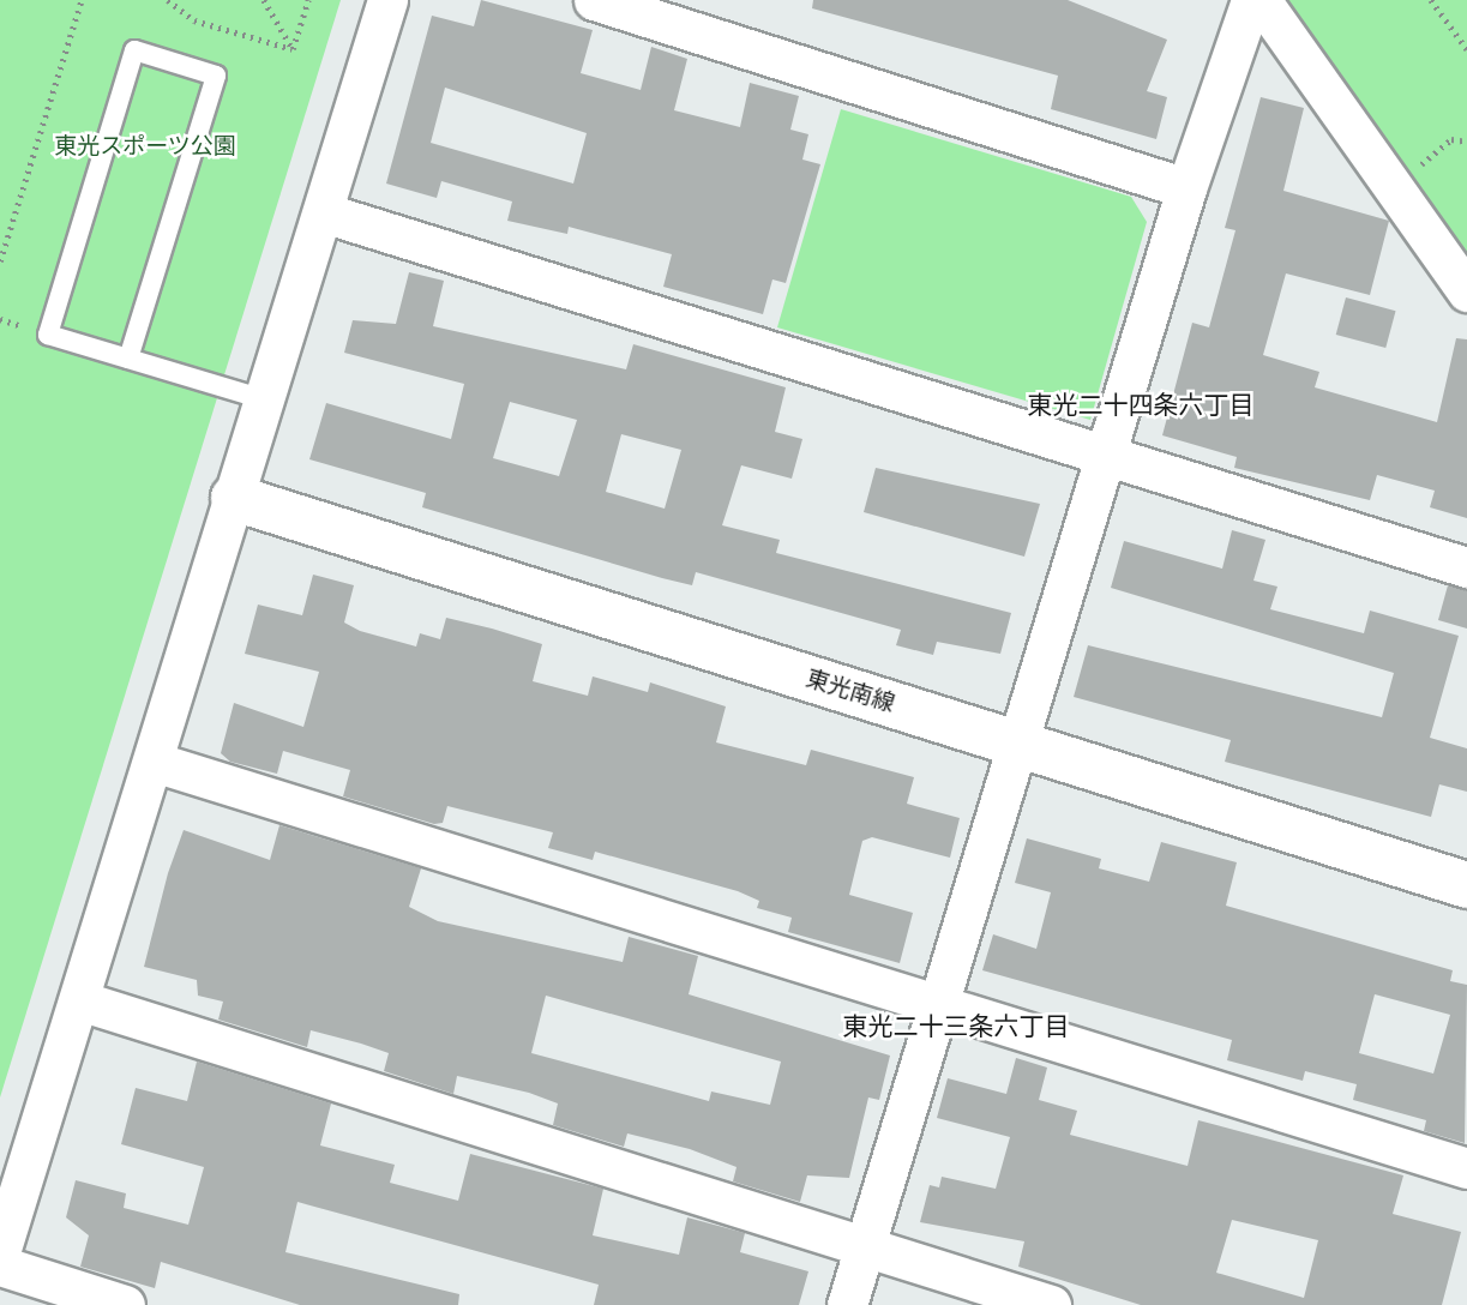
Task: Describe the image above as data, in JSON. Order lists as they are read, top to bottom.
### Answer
{
  "streets": {
    "street": ["東光南線"]
  },
  "districts": ["東光二十四条六丁目", "東光二十三条六丁目"],
  "parks": ["東光スポーツ公園"]
}
